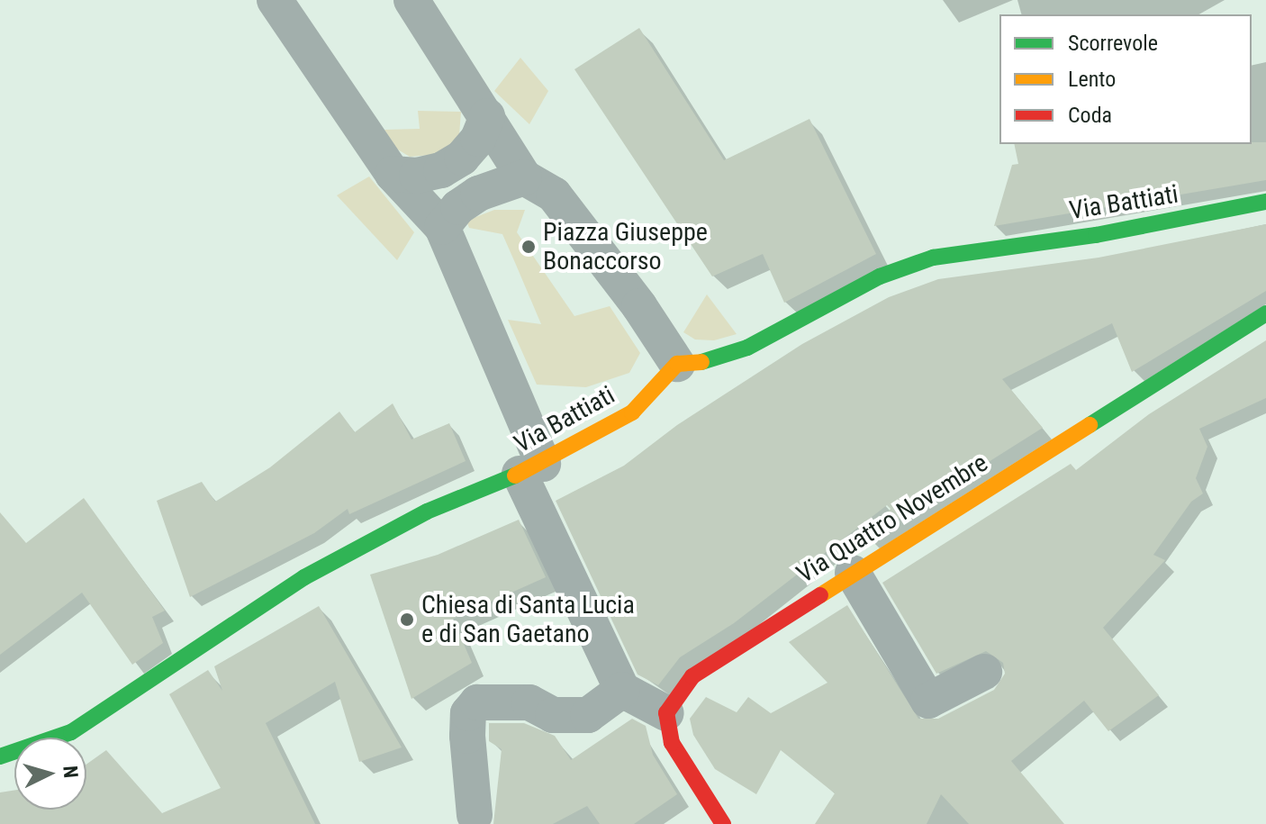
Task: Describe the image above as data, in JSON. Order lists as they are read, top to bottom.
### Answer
{
  "streets": {
    "street": ["Via Battiati", "Via Quattro Novembre"]
  },
  "places": ["Piazza Giuseppe Bonaccorso", "Chiesa di Santa Lucia e di San Gaetano"],
  "legend": ["Scorrevole", "Lento", "Coda"],
  "north": "right"
}
